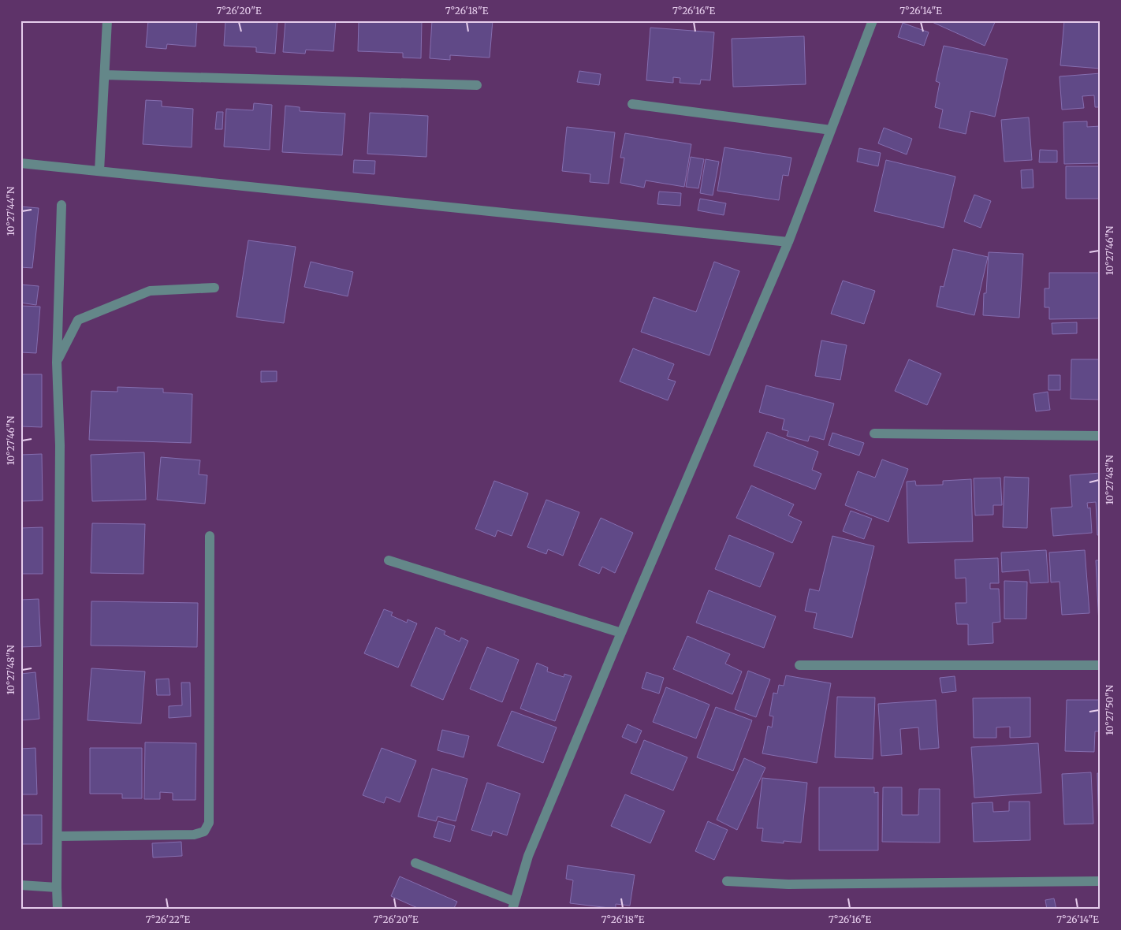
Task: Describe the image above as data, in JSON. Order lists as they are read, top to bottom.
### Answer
{
  "coordinates": [
    "7°26'20\"E",
    "7°26'18\"E",
    "7°26'16\"E",
    "7°26'14\"E",
    "10°27'44\"N",
    "10°27'46\"N",
    "10°27'48\"N",
    "10°27'50\"N",
    "7°26'22\"E"
  ]
}
